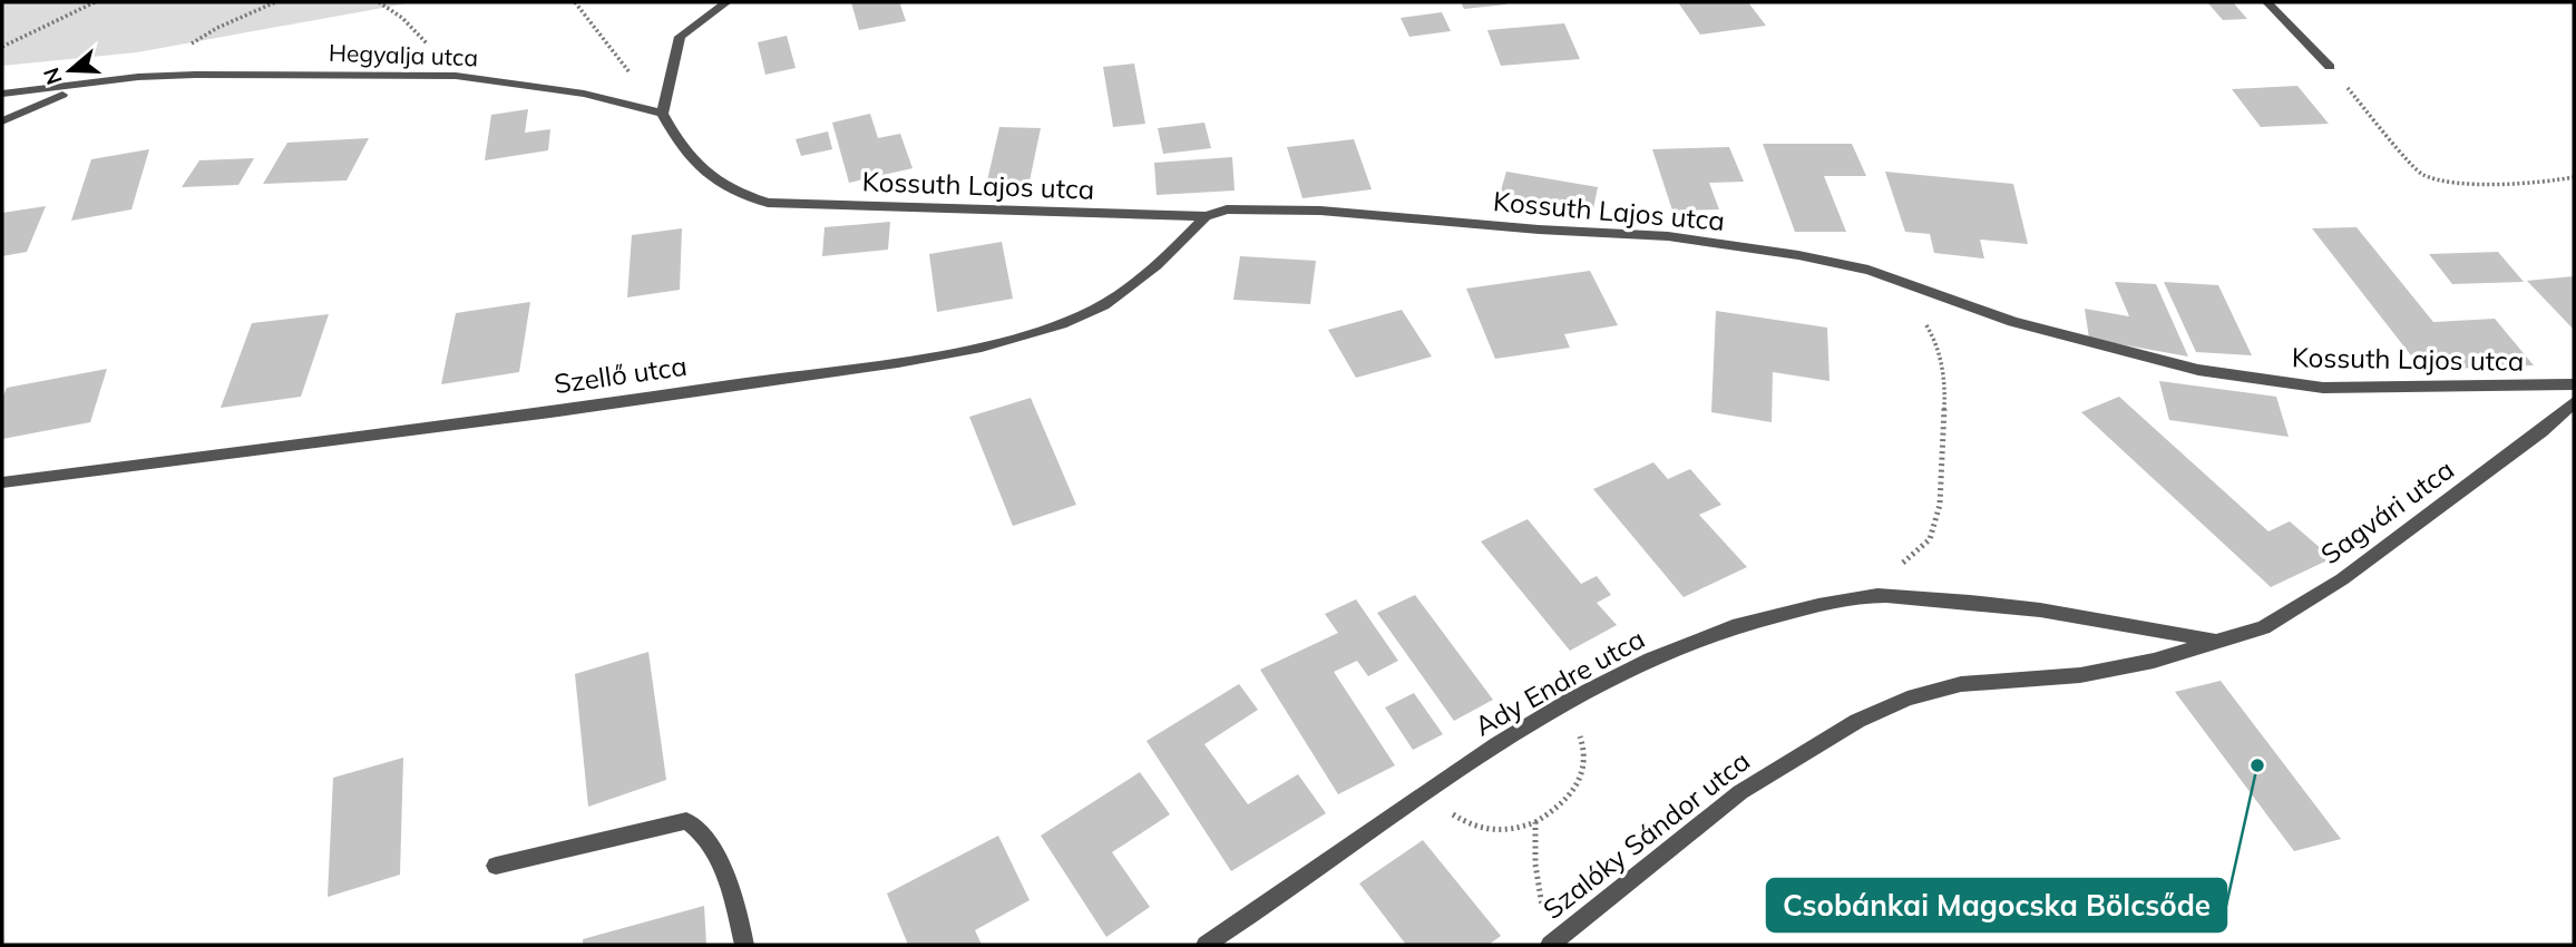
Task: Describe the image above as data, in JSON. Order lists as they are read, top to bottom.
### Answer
{
  "streets": {
    "street": [
      "Hegyalja utca",
      "Kossuth Lajos utca",
      "Szellő utca",
      "Sagvári utca",
      "Ady Endre utca",
      "Szalóky Sándor utca"
    ]
  },
  "crossings": [
    ["Hegyalja utca", "Kossuth Lajos utca"],
    ["Kossuth Lajos utca", "Szellő utca"],
    ["Sagvári utca", "Ady Endre utca"],
    ["Sagvári utca", "Szalóky Sándor utca"],
    ["Ady Endre utca", "Szalóky Sándor utca"]
  ],
  "places": ["Csobánkai Magocska Bölcsőde"],
  "north": "left"
}
